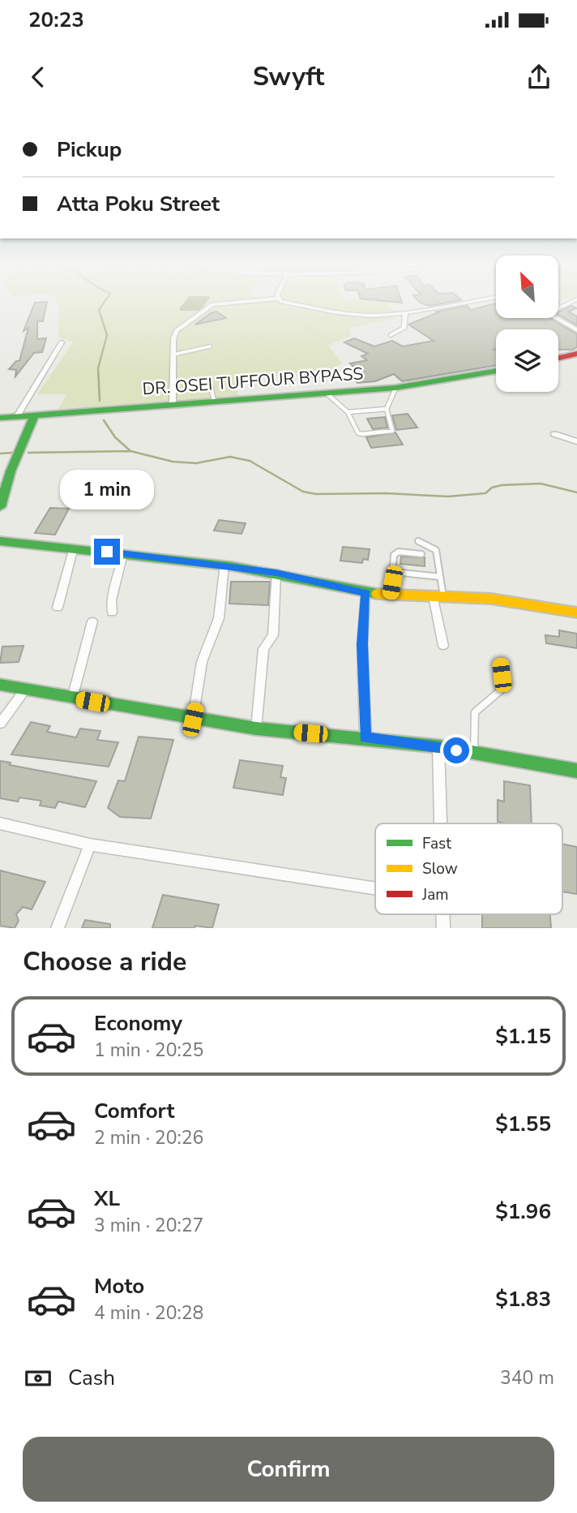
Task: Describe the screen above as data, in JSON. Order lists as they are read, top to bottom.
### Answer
{
  "streets": {
    "main road": ["DR. OSEI TUFFOUR BYPASS"]
  },
  "legend": ["Fast", "Slow", "Jam"],
  "north": "top left",
  "page": {
    "status": "20:23",
    "header": "Swyft",
    "banner": ["Pickup", "Atta Poku Street"],
    "bubble": "1 min",
    "heading": "Choose a ride",
    "list": [
      {
        "name": "Economy",
        "note": "1 min · 20:25",
        "value": "$1.15"
      },
      {
        "name": "Comfort",
        "note": "2 min · 20:26",
        "value": "$1.55"
      },
      {
        "name": "XL",
        "note": "3 min · 20:27",
        "value": "$1.96"
      },
      {
        "name": "Moto",
        "note": "4 min · 20:28",
        "value": "$1.83"
      }
    ],
    "pay": ["Cash", "340 m"],
    "buttons": "Confirm"
  }
}
